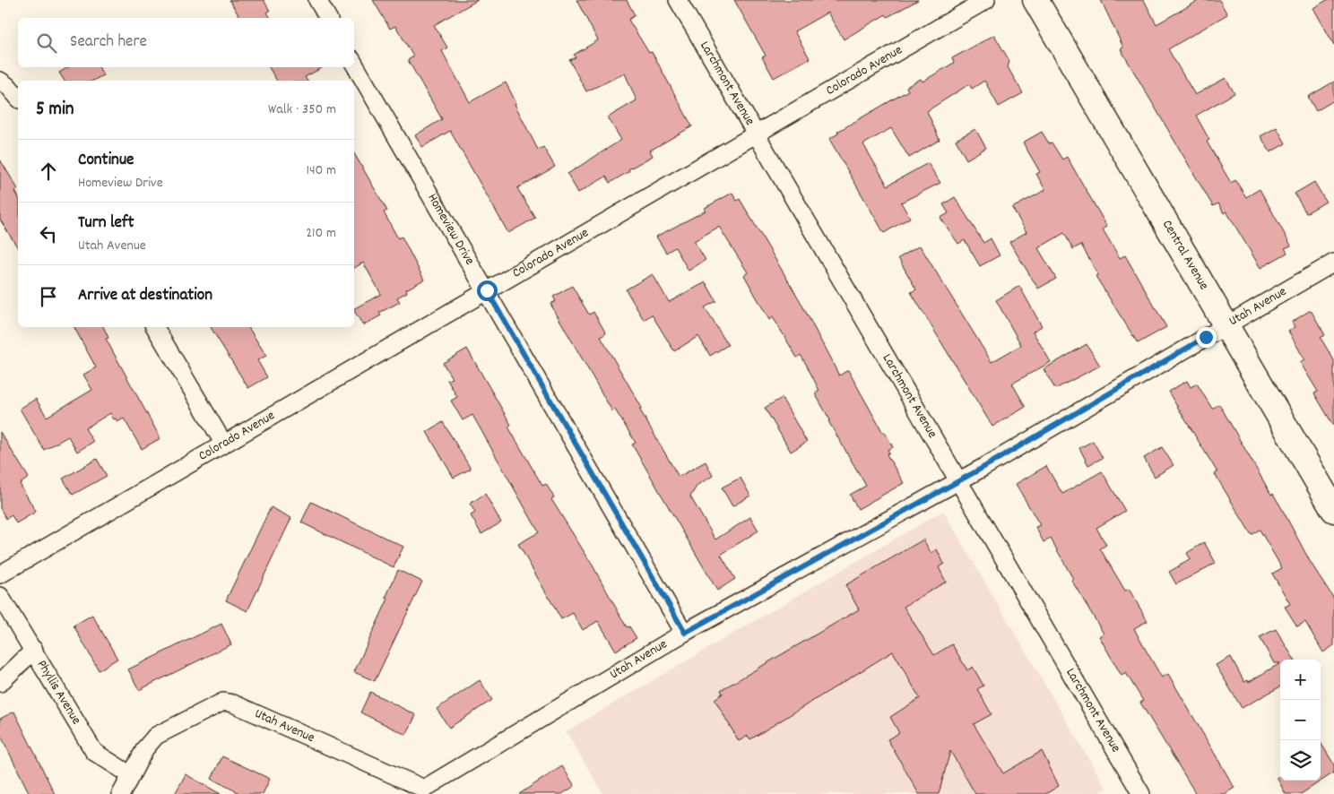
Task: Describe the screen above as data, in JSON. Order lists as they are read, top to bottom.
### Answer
{
  "streets": {
    "street": [
      "Colorado Avenue",
      "Larchmont Avenue",
      "Homeview Drive",
      "Central Avenue",
      "Utah Avenue",
      "Phyllis Avenue"
    ]
  },
  "crossings": [
    ["Colorado Avenue", "Larchmont Avenue"],
    ["Colorado Avenue", "Homeview Drive"],
    ["Larchmont Avenue", "Utah Avenue"],
    ["Homeview Drive", "Utah Avenue"],
    ["Central Avenue", "Utah Avenue"],
    ["Utah Avenue", "Phyllis Avenue"]
  ],
  "page": {
    "search": "Search here",
    "heading": ["5 min", "Walk · 350 m"],
    "list": [
      ["Continue", "Homeview Drive", "140 m"],
      ["Turn left", "Utah Avenue", "210 m"],
      "Arrive at destination"
    ],
    "map_buttons": ["+", "−"]
  }
}
